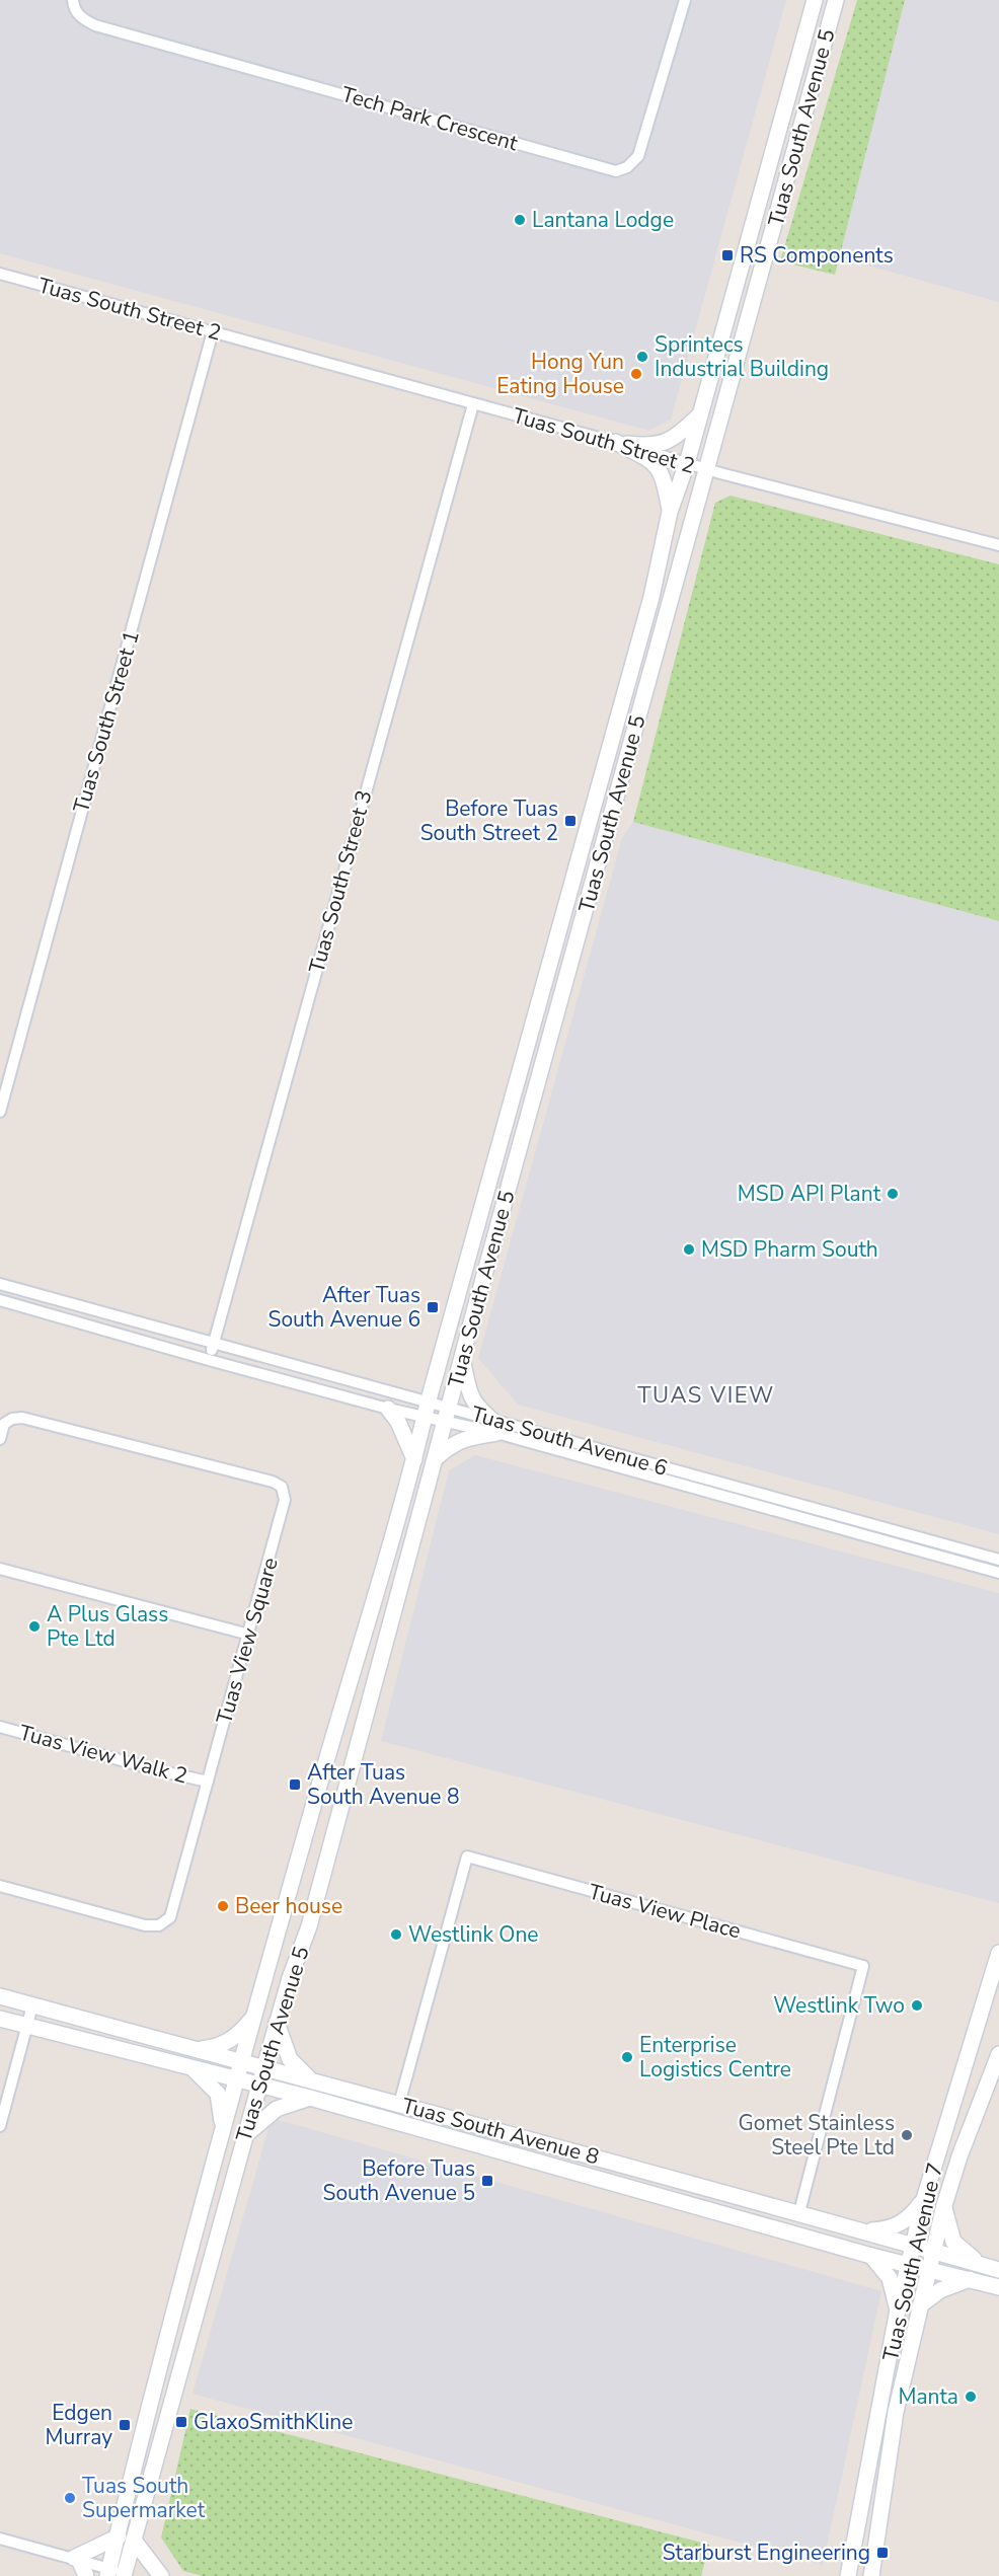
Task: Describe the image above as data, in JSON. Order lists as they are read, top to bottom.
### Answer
{
  "streets": {
    "main road": ["Tuas South Avenue 5", "Tuas South Avenue 8", "Tuas South Avenue 7"],
    "street": [
      "Tech Park Crescent",
      "Tuas South Street 2",
      "Tuas South Street 1",
      "Tuas South Street 3",
      "Tuas South Avenue 6",
      "Tuas View Square",
      "Tuas View Walk 2",
      "Tuas View Place"
    ]
  },
  "crossings": [
    ["Tuas South Avenue 5", "Tuas South Street 2"],
    ["Tuas South Avenue 5", "Tuas South Avenue 6"],
    ["Tuas South Avenue 5", "Tuas South Avenue 8"],
    ["Tuas South Street 2", "Tuas South Street 1"],
    ["Tuas South Street 2", "Tuas South Street 3"],
    ["Tuas South Street 3", "Tuas South Avenue 6"],
    ["Tuas View Square", "Tuas View Walk 2"],
    ["Tuas View Place", "Tuas South Avenue 8"],
    ["Tuas South Avenue 8", "Tuas South Avenue 7"]
  ],
  "districts": ["TUAS VIEW"],
  "places": {
    "other": [
      "Lantana Lodge",
      "Sprintecs Industrial Building",
      "Hong Yun Eating House",
      "MSD API Plant",
      "MSD Pharm South",
      "A Plus Glass Pte Ltd",
      "Beer house",
      "Westlink One",
      "Westlink Two",
      "Enterprise Logistics Centre",
      "Gomet Stainless Steel Pte Ltd",
      "Manta",
      "Tuas South Supermarket"
    ],
    "transit": [
      "RS Components",
      "Before Tuas South Street 2",
      "After Tuas South Avenue 6",
      "After Tuas South Avenue 8",
      "Before Tuas South Avenue 5",
      "GlaxoSmithKline",
      "Edgen Murray",
      "Starburst Engineering"
    ]
  }
}
